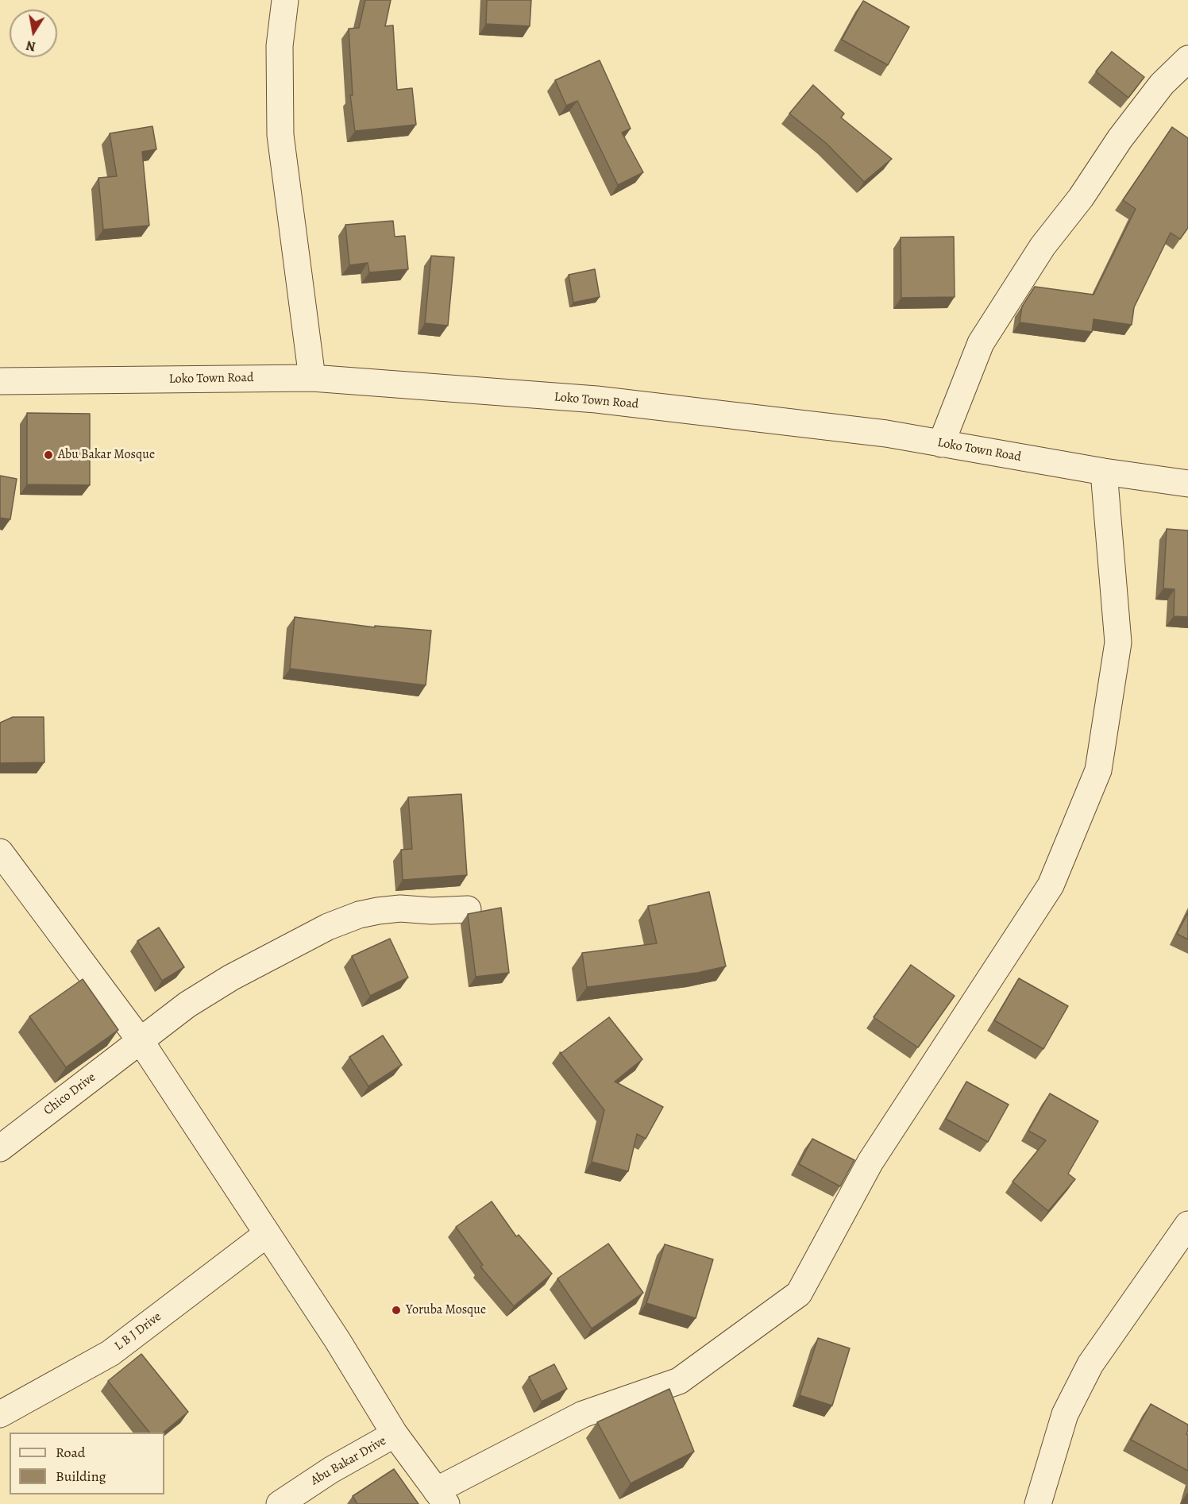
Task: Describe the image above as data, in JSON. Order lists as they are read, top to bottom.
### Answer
{
  "streets": {
    "street": [
      "Loko Town Road",
      "Chico Drive",
      "L B J Drive",
      "Abu Bakar Drive"
    ]
  },
  "places": ["Abu Bakar Mosque", "Yoruba Mosque"],
  "legend": ["Road", "Building"],
  "north": "bottom"
}
